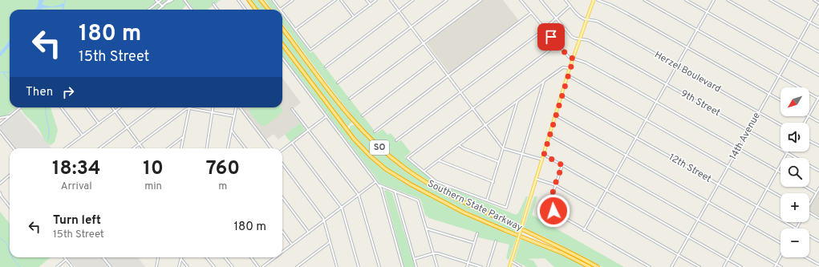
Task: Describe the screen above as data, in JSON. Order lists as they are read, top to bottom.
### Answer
{
  "streets": {
    "highway": ["SO", "Southern State Parkway"],
    "street": [
      "Herzel Boulevard",
      "9th Street",
      "14th Avenue",
      "12th Street"
    ]
  },
  "crossings": [
    ["Herzel Boulevard", "14th Avenue"],
    ["9th Street", "14th Avenue"],
    ["14th Avenue", "12th Street"]
  ],
  "north": "bottom left",
  "page": {
    "turn": ["180 m", "15th Street"],
    "then": "Then",
    "map_buttons": ["+", "−"],
    "eta": [
      "18:34",
      "Arrival",
      "10",
      "min",
      "760",
      "m"
    ],
    "list": [
      {
        "name": "Turn left",
        "note": "15th Street",
        "value": "180 m"
      }
    ]
  }
}
